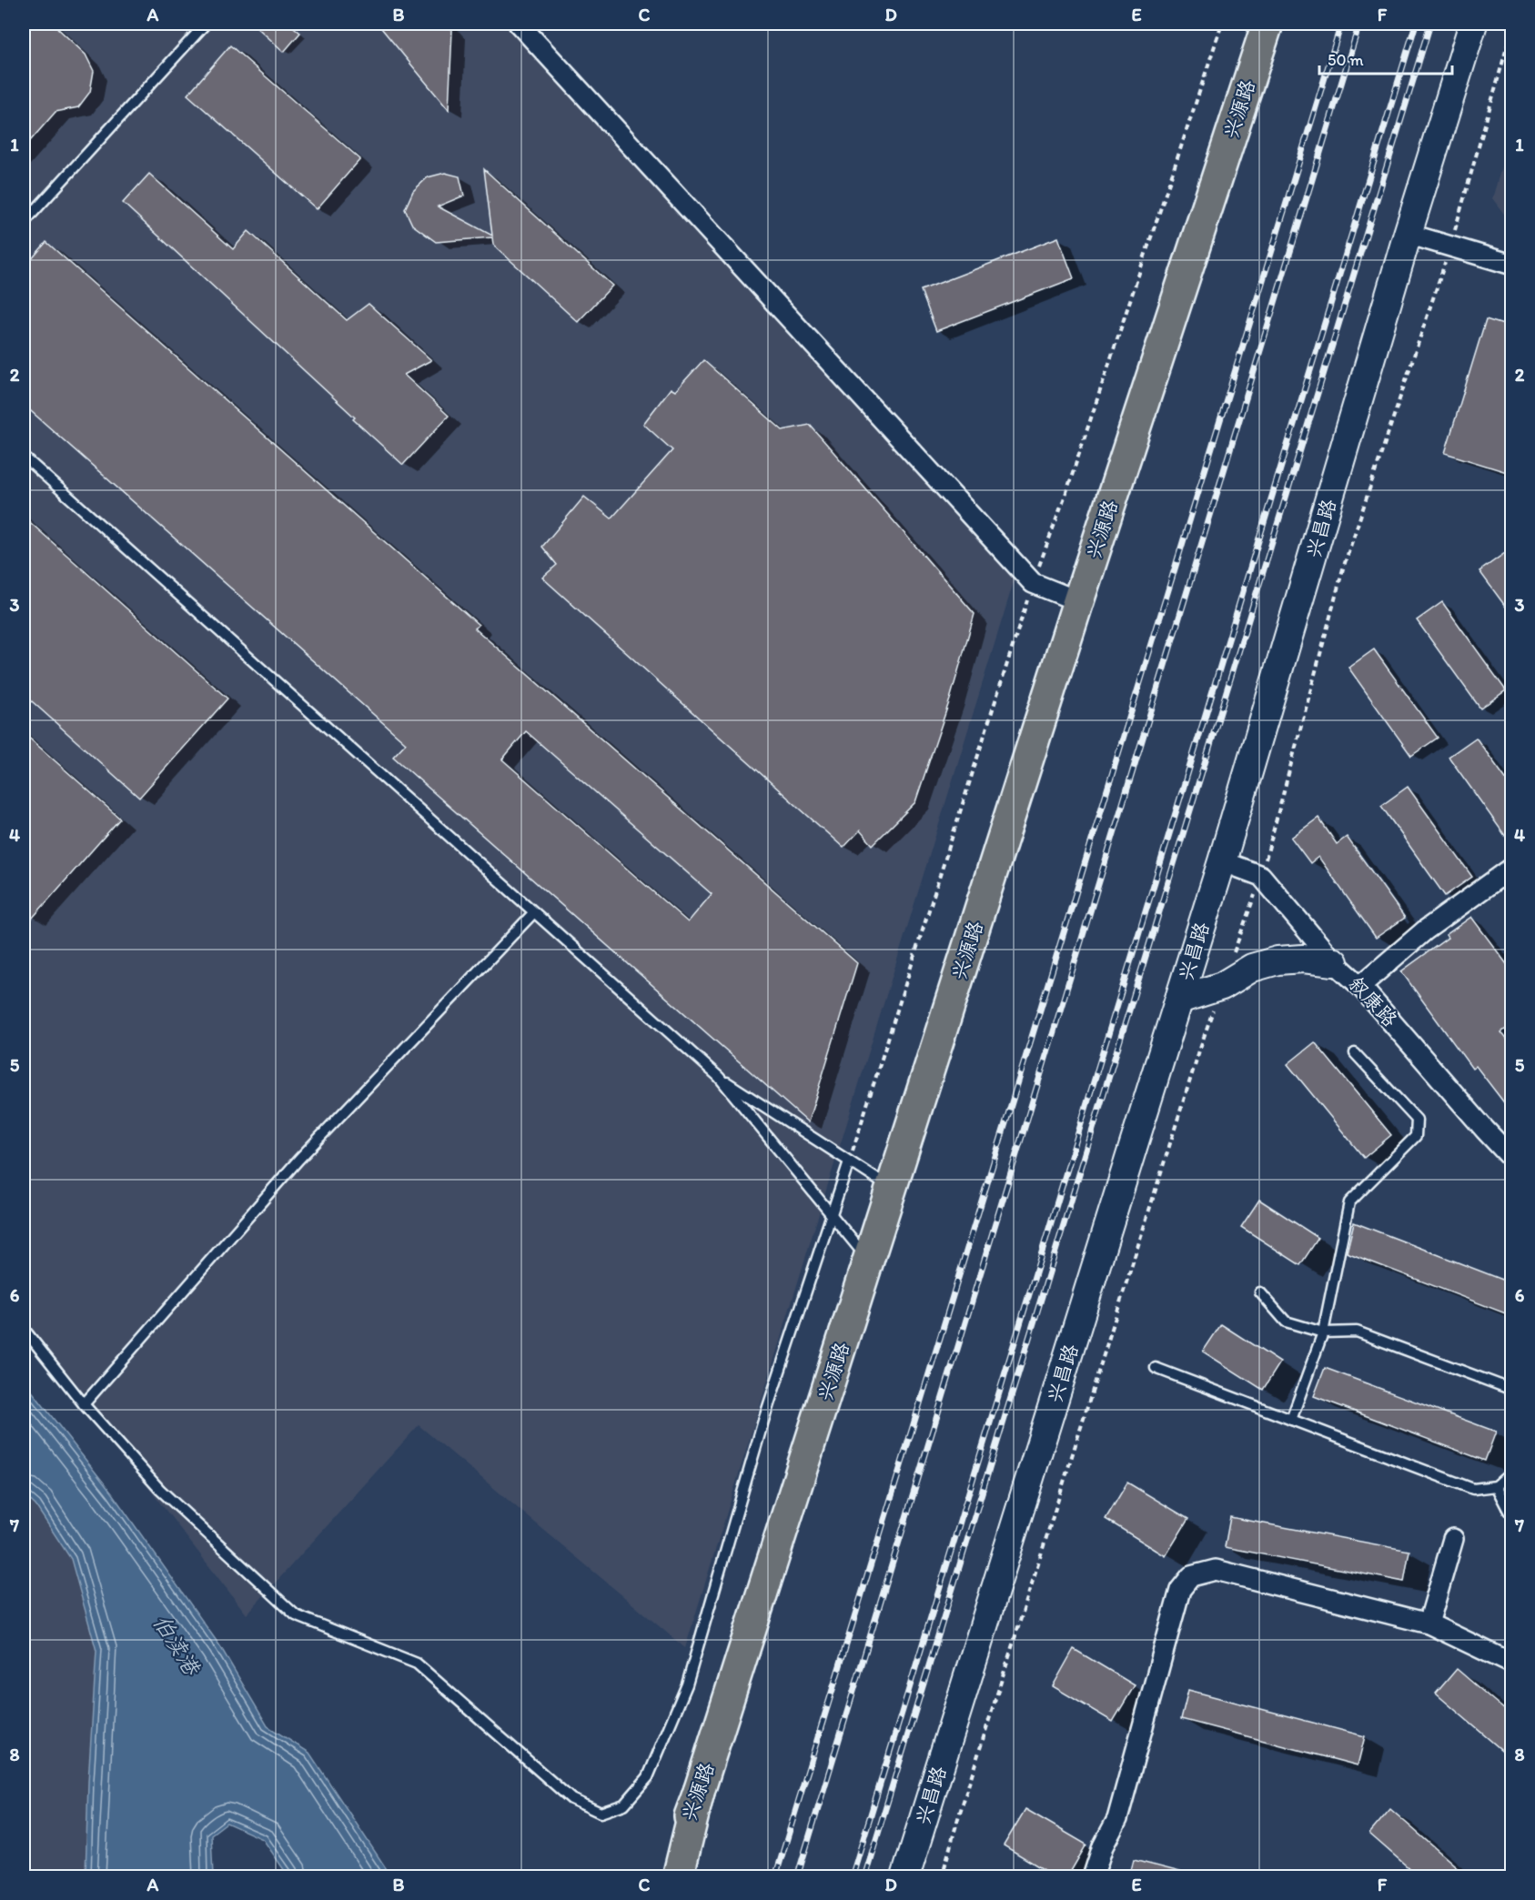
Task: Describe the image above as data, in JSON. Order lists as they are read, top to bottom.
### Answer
{
  "streets": {
    "main road": ["兴源路", "兴昌路"],
    "street": ["叙康路"]
  },
  "water": ["伯渎港"],
  "scale_bar": "50 m",
  "grid": {
    "columns": [
      "A",
      "B",
      "C",
      "D",
      "E",
      "F"
    ],
    "rows": [
      "1",
      "2",
      "3",
      "4",
      "5",
      "6",
      "7",
      "8"
    ]
  }
}
